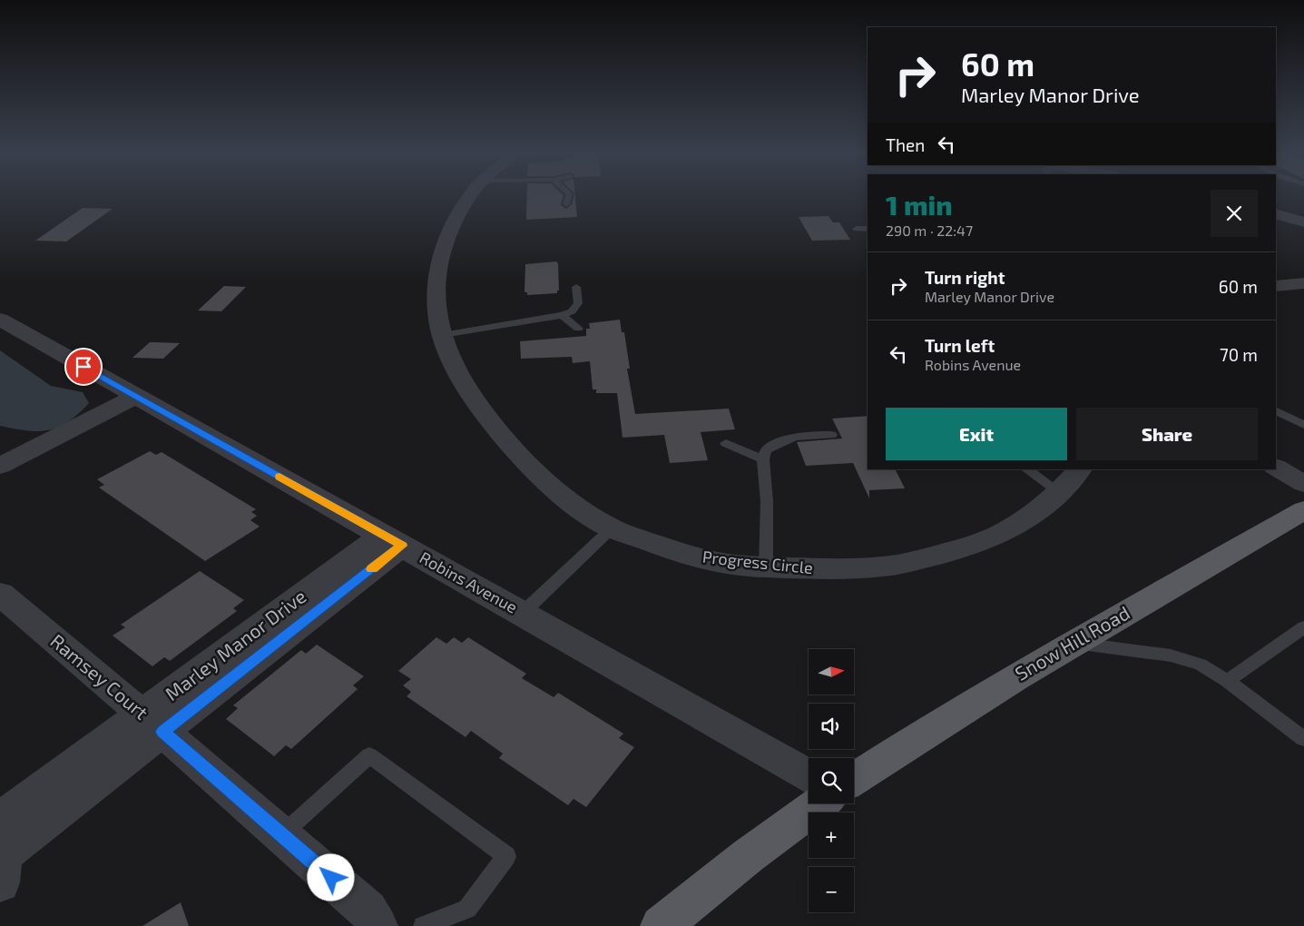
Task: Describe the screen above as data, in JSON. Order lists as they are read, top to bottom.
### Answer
{
  "streets": {
    "main road": ["Snow Hill Road"],
    "street": [
      "Progress Circle",
      "Robins Avenue",
      "Marley Manor Drive",
      "Ramsey Court"
    ]
  },
  "crossings": [
    ["Robins Avenue", "Marley Manor Drive"],
    ["Marley Manor Drive", "Ramsey Court"]
  ],
  "north": "right",
  "page": {
    "turn": ["60 m", "Marley Manor Drive"],
    "then": "Then",
    "heading": ["1 min", "290 m · 22:47"],
    "list": [
      {
        "name": "Turn right",
        "note": "Marley Manor Drive",
        "value": "60 m"
      },
      {
        "name": "Turn left",
        "note": "Robins Avenue",
        "value": "70 m"
      }
    ],
    "buttons": ["Exit", "Share"],
    "map_buttons": ["+", "−"]
  }
}
